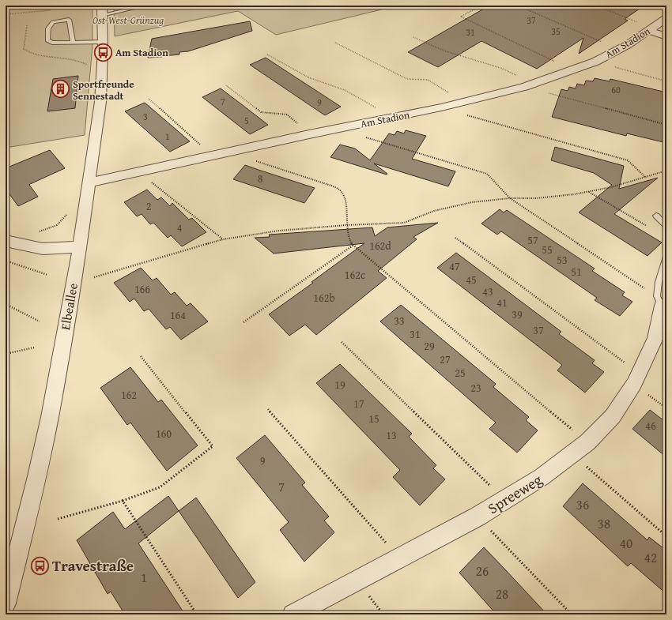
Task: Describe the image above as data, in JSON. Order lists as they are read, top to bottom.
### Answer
{
  "streets": {
    "street": ["Am Stadion", "Elbeallee", "Spreeweg"]
  },
  "crossings": [
    ["Am Stadion", "Elbeallee"]
  ],
  "parks": ["Ost-West-Grünzug"],
  "places": {
    "bus stop": ["Am Stadion", "Travestraße"],
    "building": ["Sportfreunde Sennestadt"]
  },
  "house_numbers": [
    "37",
    "35",
    "31",
    "60",
    "7",
    "9",
    "3",
    "5",
    "1",
    "8",
    "2",
    "4",
    "57",
    "162d",
    "55",
    "53",
    "47",
    "51",
    "162c",
    "45",
    "166",
    "43",
    "162b",
    "41",
    "39",
    "164",
    "33",
    "37",
    "31",
    "29",
    "27",
    "25",
    "19",
    "23",
    "162",
    "17",
    "15",
    "46",
    "160",
    "13",
    "9",
    "7",
    "36",
    "38",
    "40",
    "42",
    "26",
    "1",
    "28"
  ]
}
